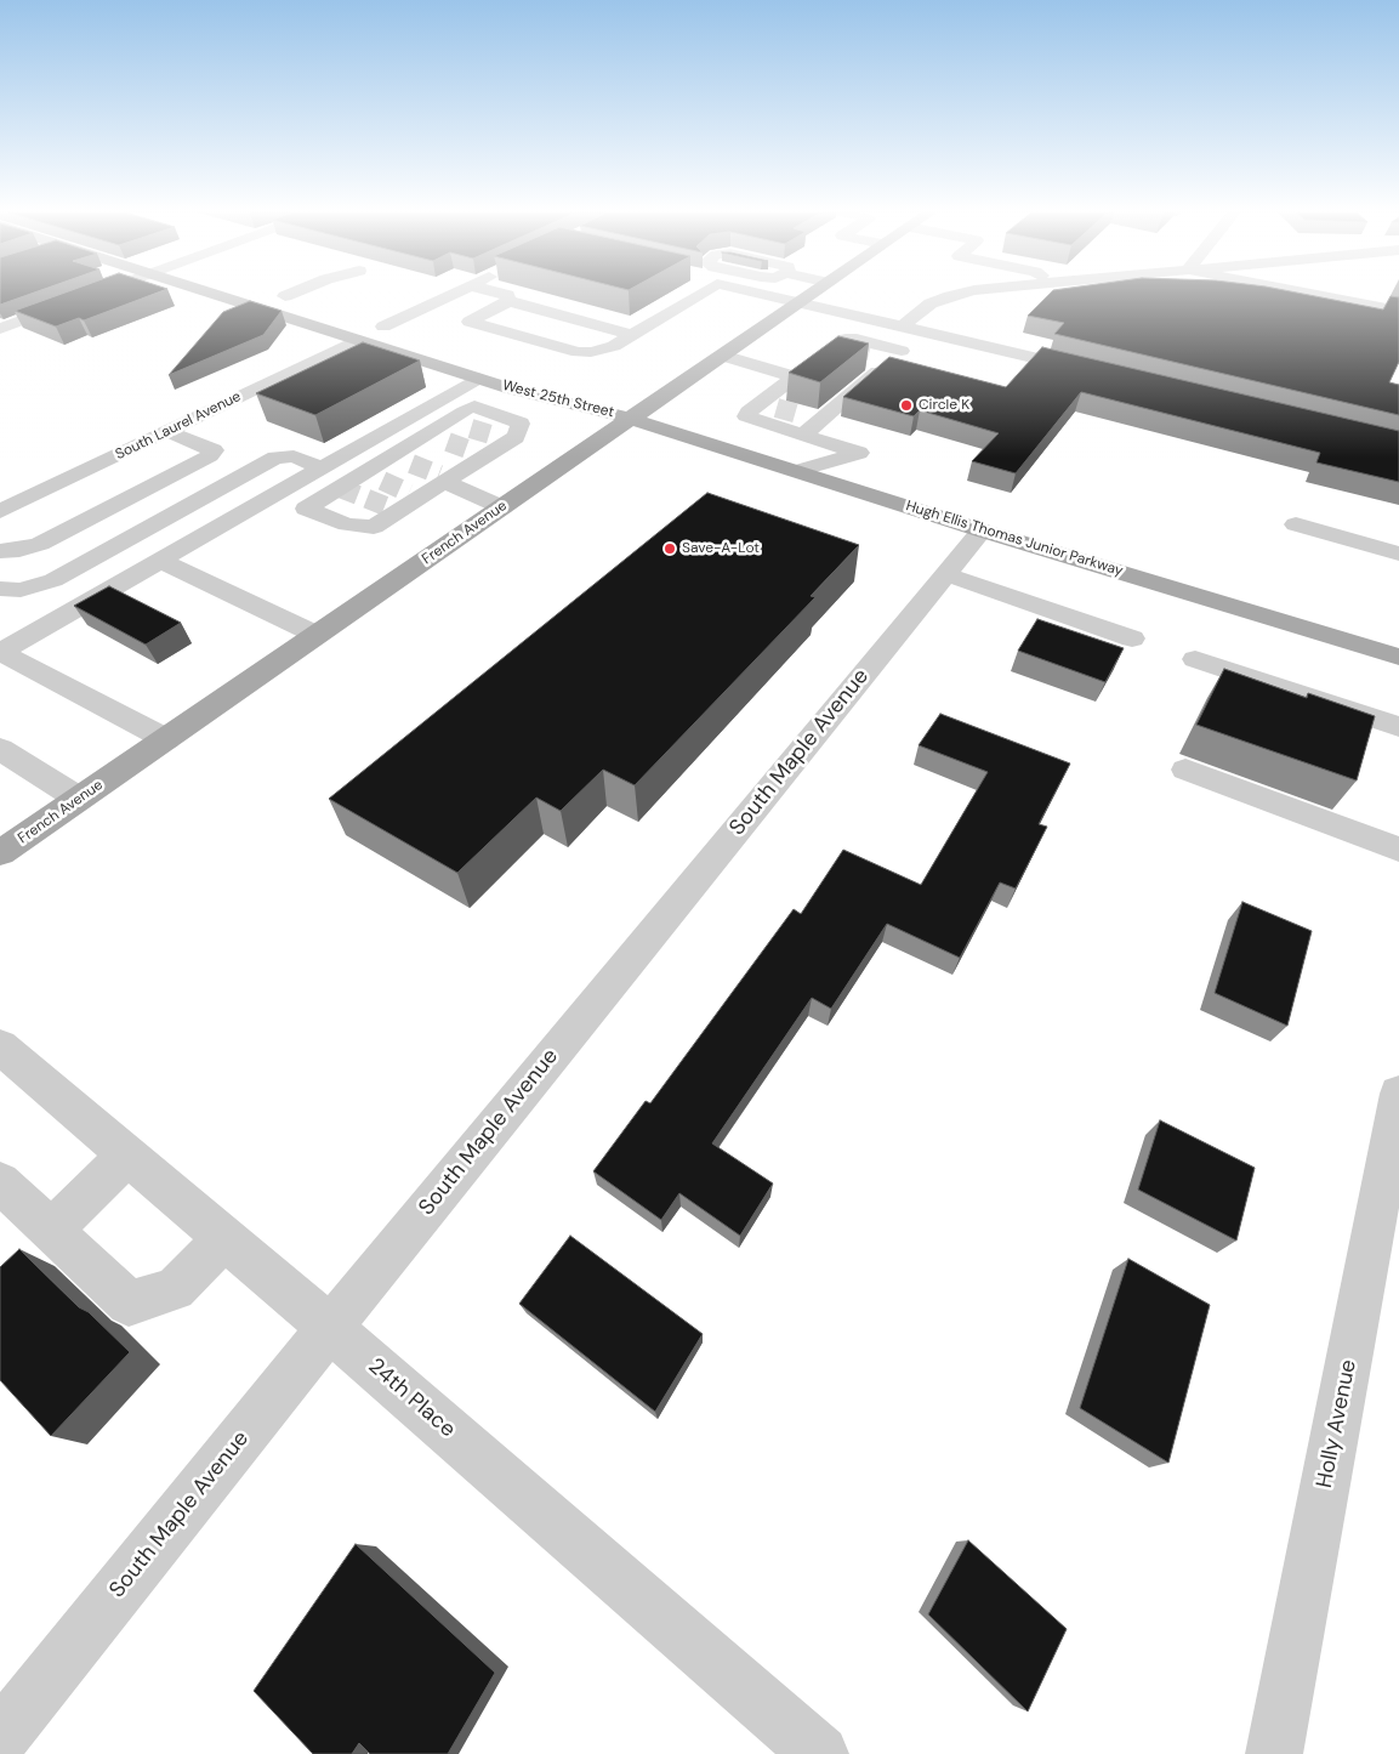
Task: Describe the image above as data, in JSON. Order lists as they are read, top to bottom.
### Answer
{
  "streets": {
    "main road": ["West 25th Street", "French Avenue", "Hugh Ellis Thomas Junior Parkway"],
    "street": [
      "South Laurel Avenue",
      "South Maple Avenue",
      "24th Place",
      "Holly Avenue"
    ]
  },
  "crossings": [
    ["West 25th Street", "South Laurel Avenue"],
    ["West 25th Street", "French Avenue"],
    ["West 25th Street", "Hugh Ellis Thomas Junior Parkway"],
    ["French Avenue", "Hugh Ellis Thomas Junior Parkway"],
    ["Hugh Ellis Thomas Junior Parkway", "South Maple Avenue"],
    ["South Maple Avenue", "24th Place"]
  ],
  "places": ["Circle K", "Save-A-Lot"]
}
